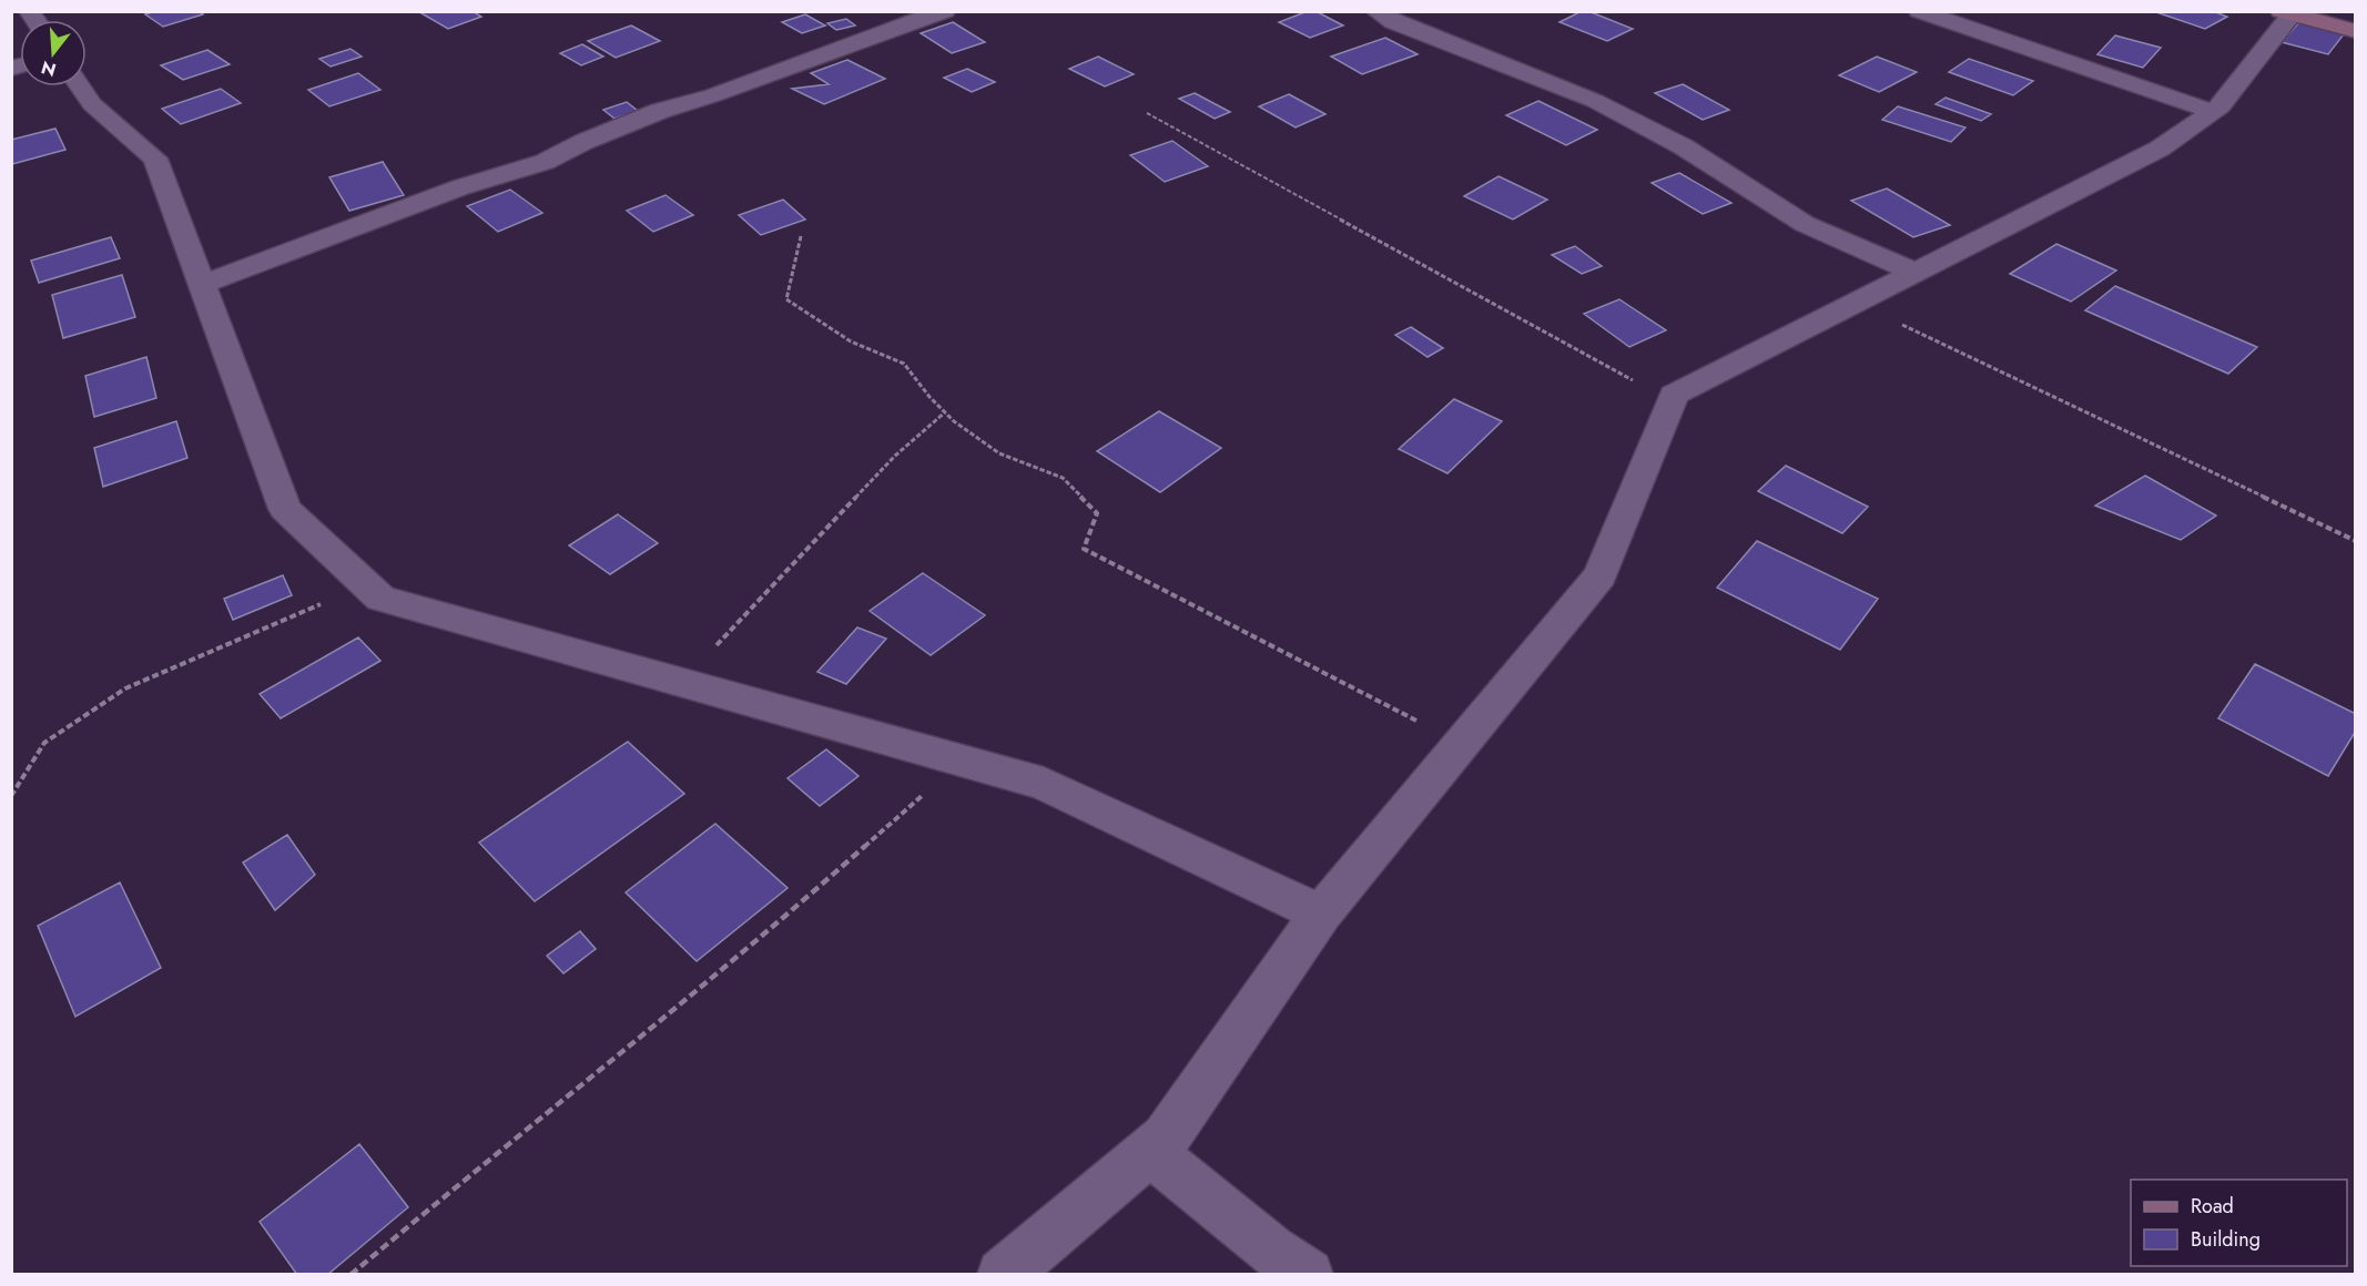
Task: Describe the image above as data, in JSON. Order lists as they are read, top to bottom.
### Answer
{
  "legend": ["Road", "Building"],
  "north": "bottom"
}
